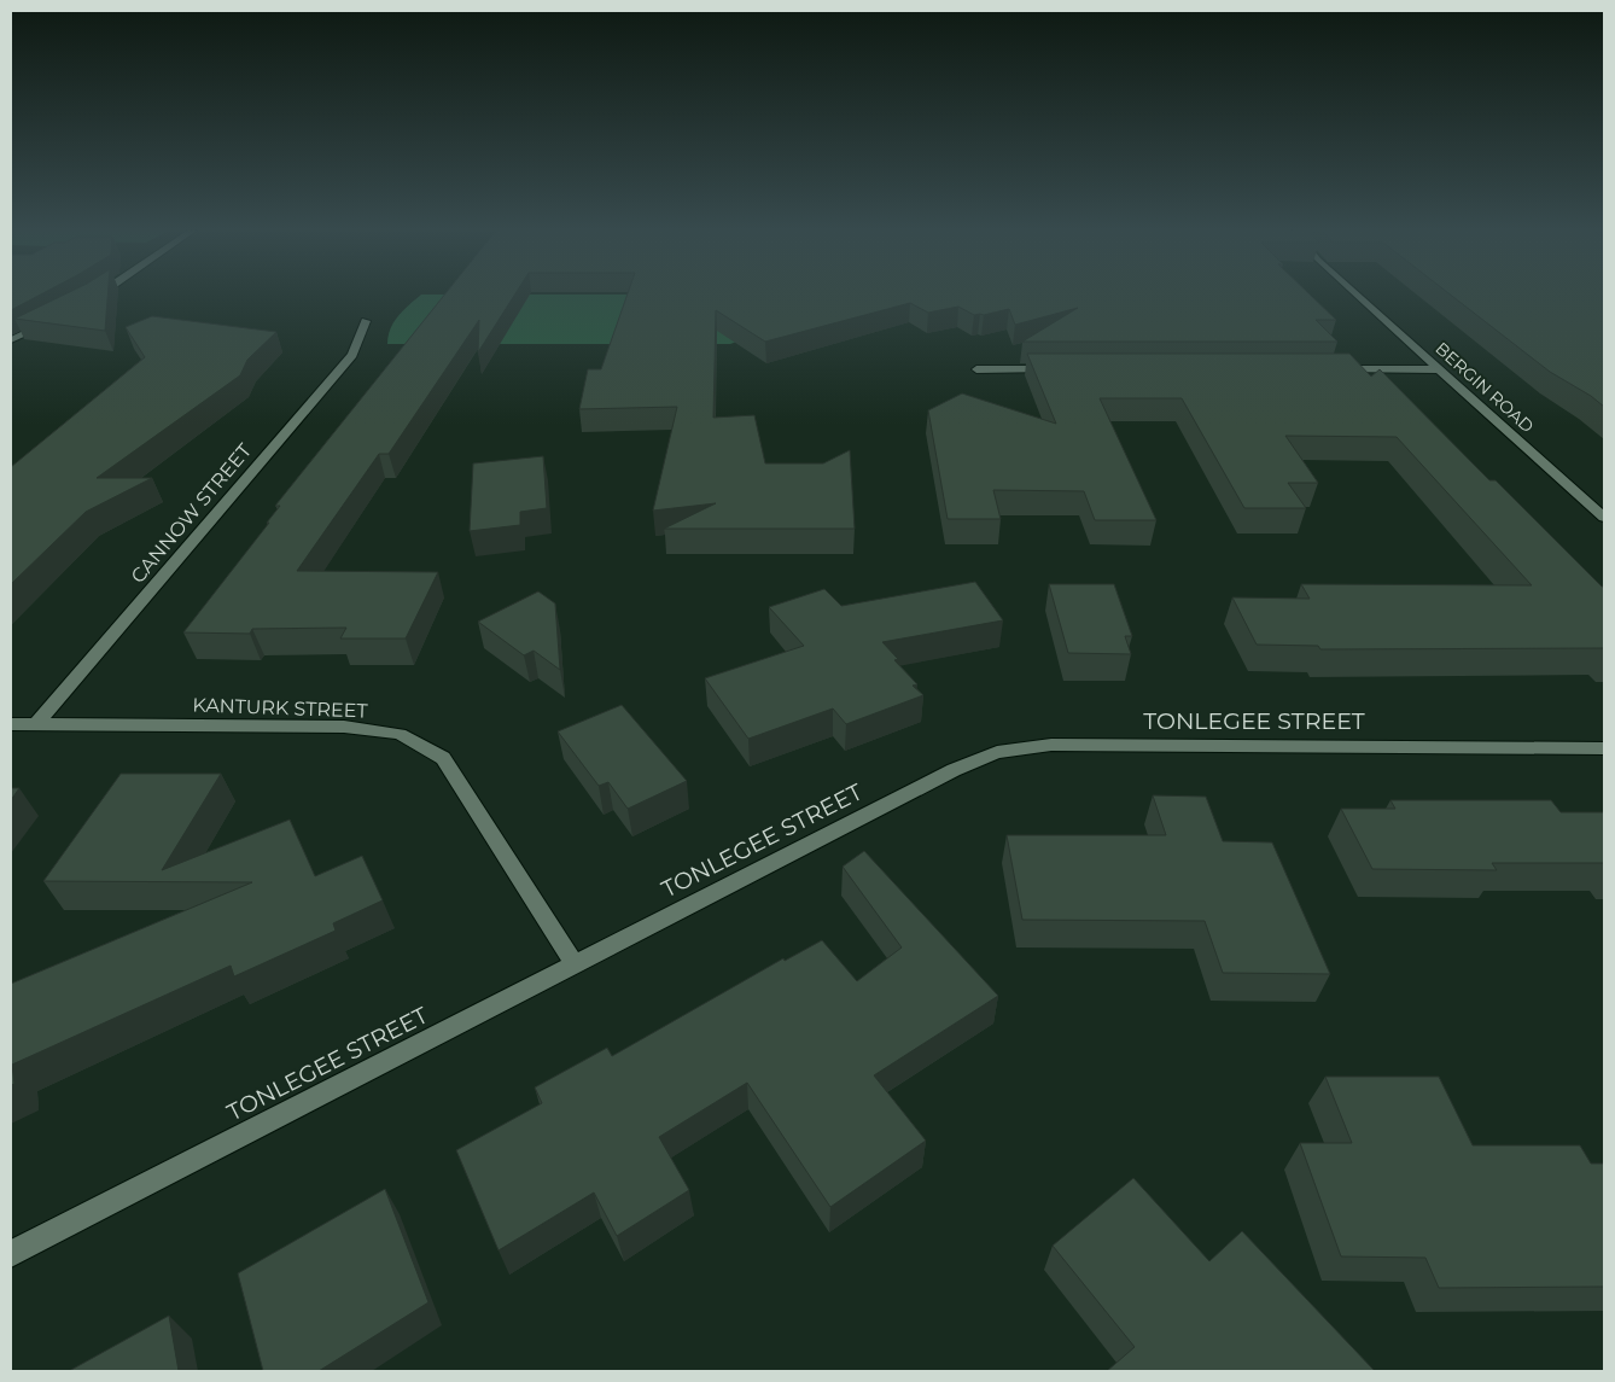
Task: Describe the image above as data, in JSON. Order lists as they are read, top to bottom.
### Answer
{
  "streets": {
    "street": [
      "BERGIN ROAD",
      "CANNOW STREET",
      "KANTURK STREET",
      "TONLEGEE STREET"
    ]
  },
  "crossings": [
    ["CANNOW STREET", "KANTURK STREET"],
    ["KANTURK STREET", "TONLEGEE STREET"]
  ]
}
